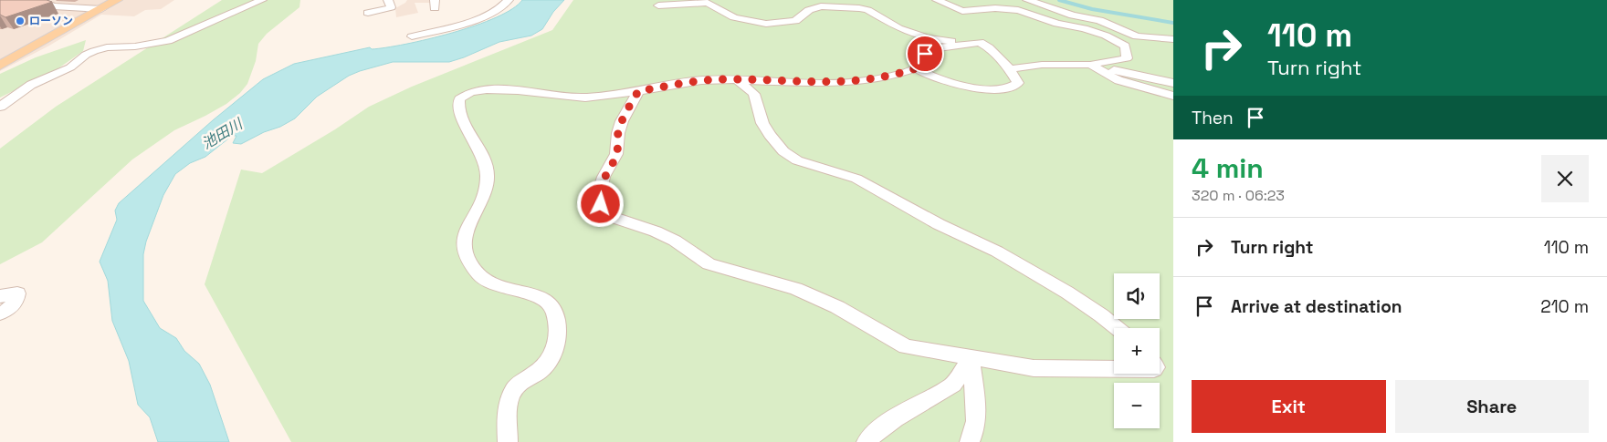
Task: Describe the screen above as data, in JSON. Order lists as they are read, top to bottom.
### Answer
{
  "water": ["池田川"],
  "places": ["ローソン"],
  "page": {
    "turn": ["110 m", "Turn right"],
    "then": "Then",
    "heading": ["4 min", "320 m · 06:23"],
    "list": [
      {
        "name": "Turn right",
        "value": "110 m"
      },
      {
        "name": "Arrive at destination",
        "value": "210 m"
      }
    ],
    "map_buttons": ["+", "−"],
    "buttons": ["Exit", "Share"]
  }
}
